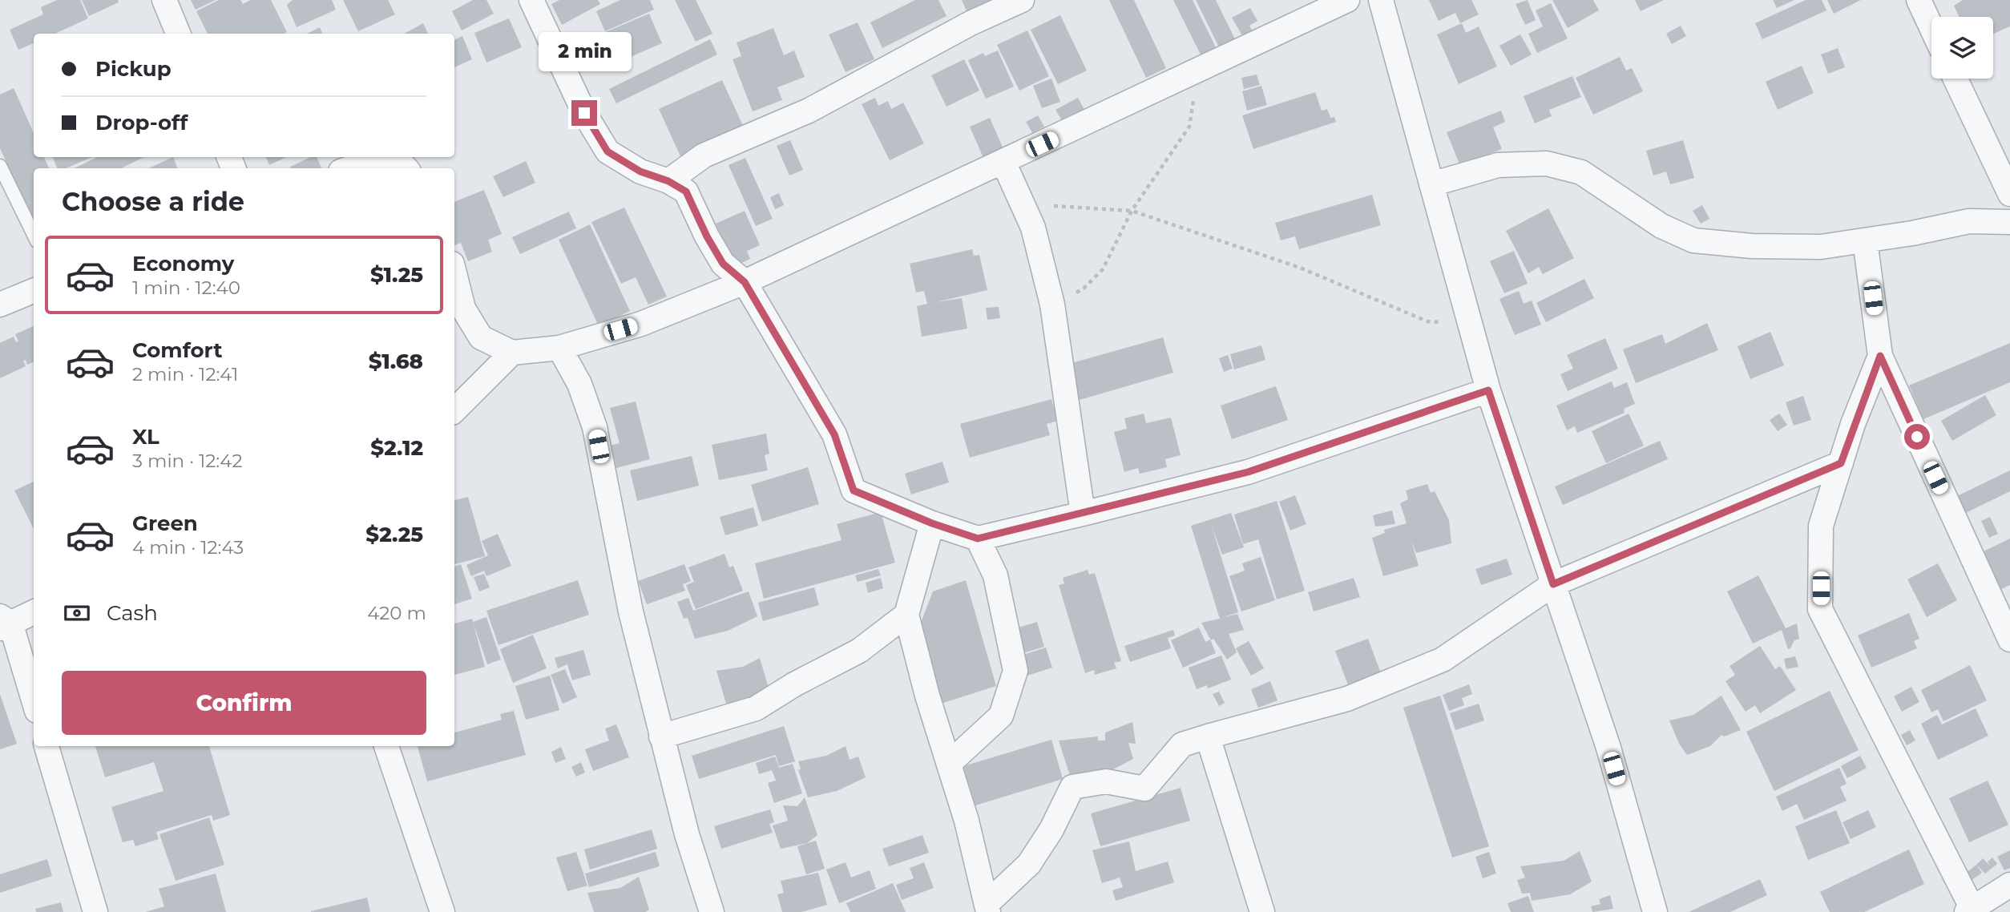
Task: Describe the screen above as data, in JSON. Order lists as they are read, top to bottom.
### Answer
{
  "page": {
    "bubble": "2 min",
    "banner": ["Pickup", "Drop-off"],
    "heading": "Choose a ride",
    "list": [
      {
        "name": "Economy",
        "note": "1 min · 12:40",
        "value": "$1.25"
      },
      {
        "name": "Comfort",
        "note": "2 min · 12:41",
        "value": "$1.68"
      },
      {
        "name": "XL",
        "note": "3 min · 12:42",
        "value": "$2.12"
      },
      {
        "name": "Green",
        "note": "4 min · 12:43",
        "value": "$2.25"
      }
    ],
    "pay": ["Cash", "420 m"],
    "buttons": "Confirm"
  }
}
